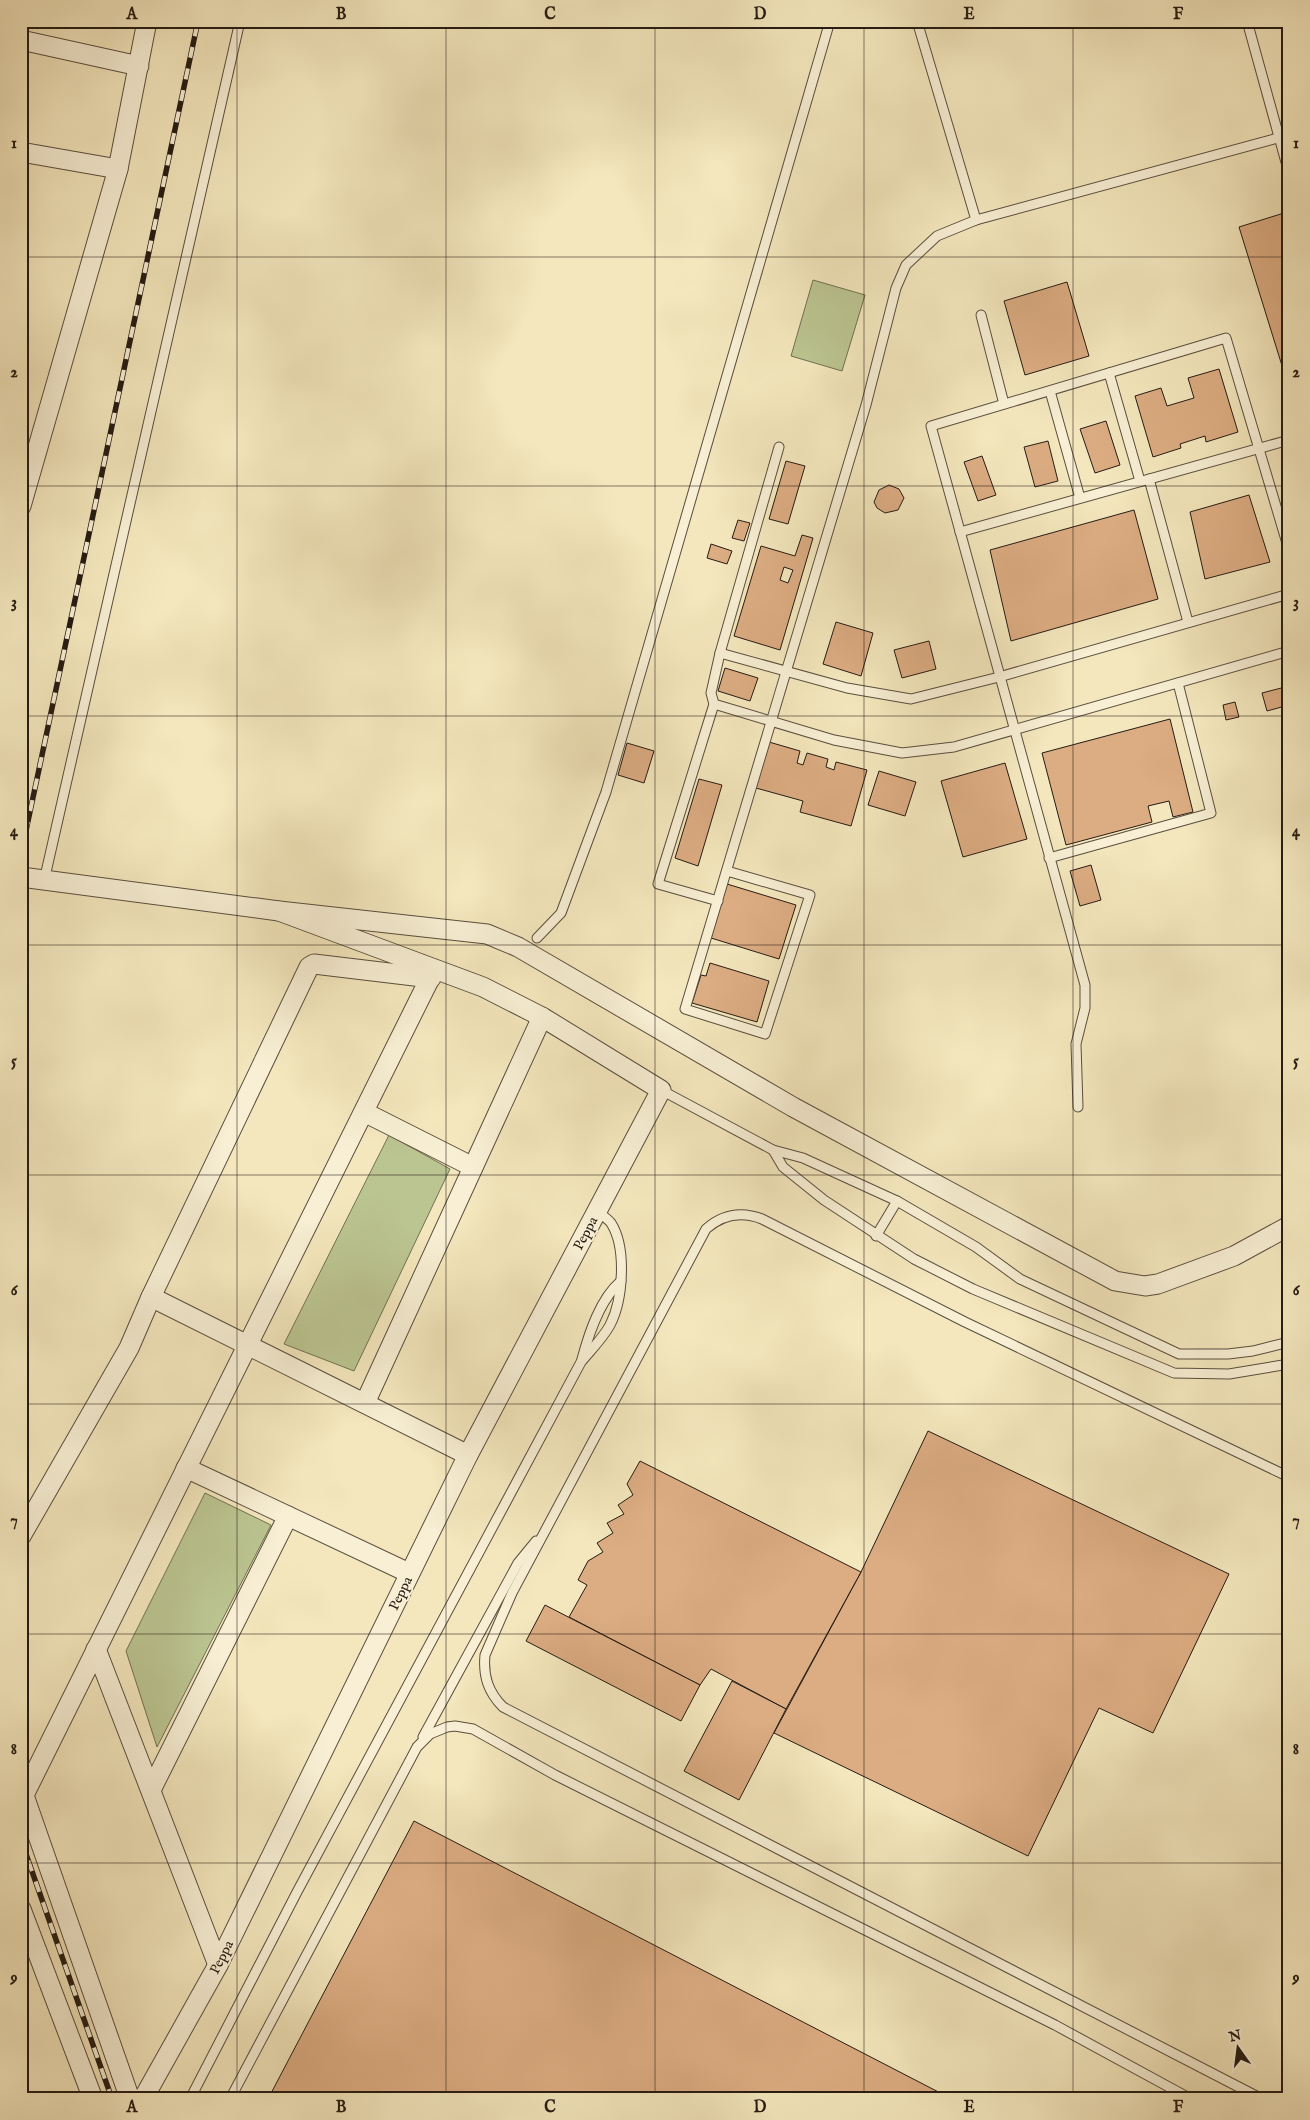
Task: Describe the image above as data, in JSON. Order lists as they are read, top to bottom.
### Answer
{
  "streets": {
    "street": ["Peppa"]
  },
  "north": "top",
  "grid": {
    "columns": [
      "A",
      "B",
      "C",
      "D",
      "E",
      "F"
    ],
    "rows": [
      "1",
      "2",
      "3",
      "4",
      "5",
      "6",
      "7",
      "8",
      "9"
    ]
  }
}
